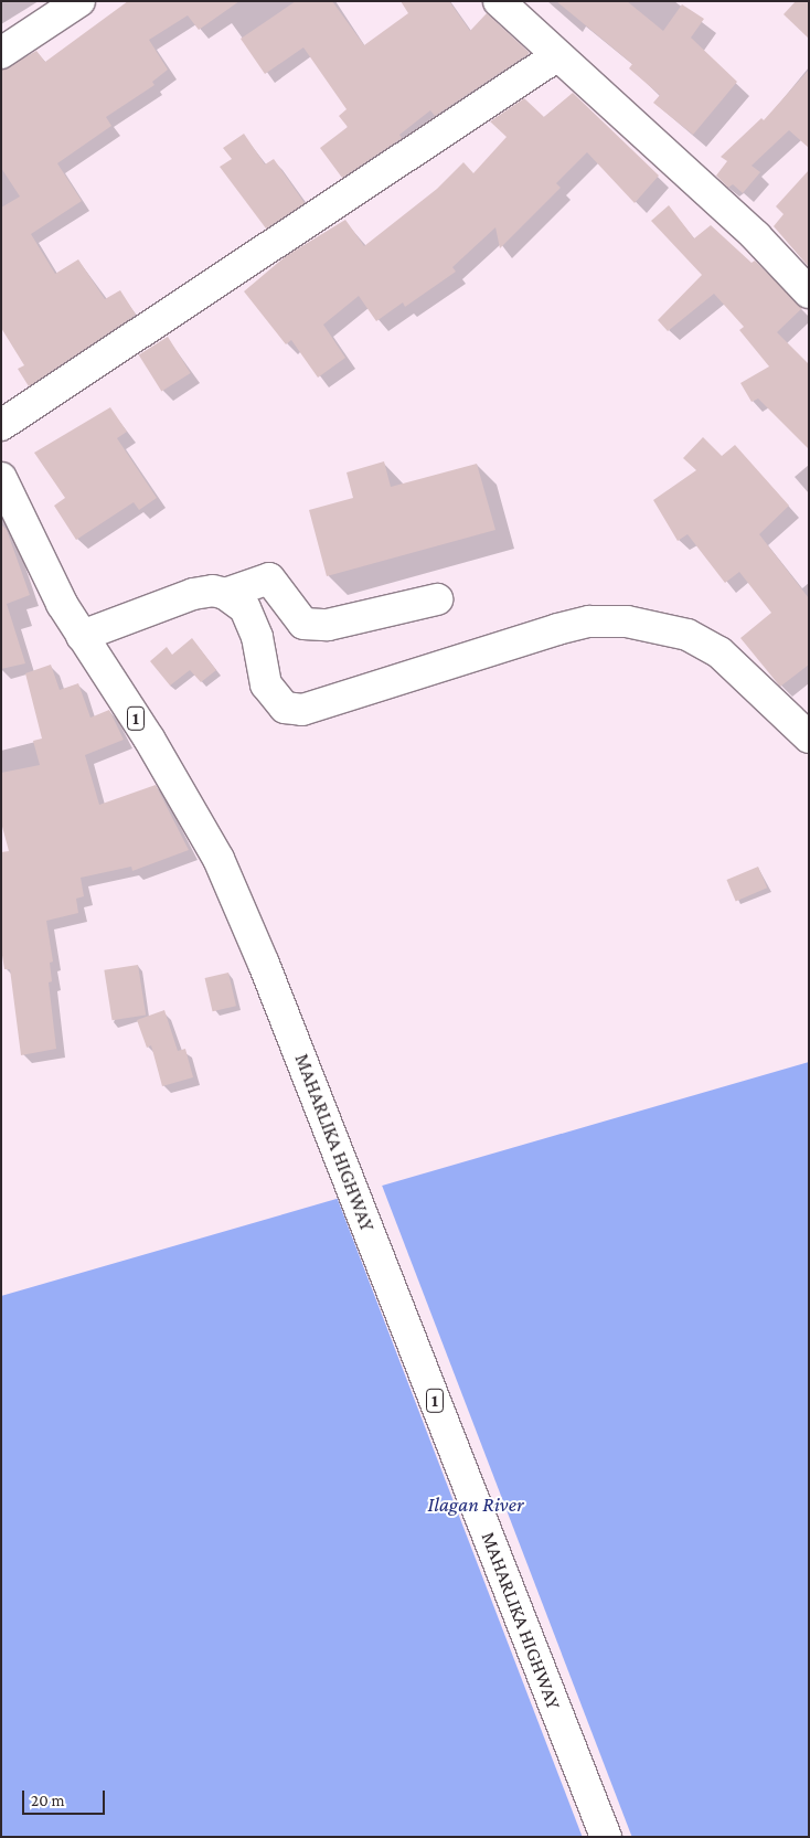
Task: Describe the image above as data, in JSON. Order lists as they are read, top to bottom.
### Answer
{
  "streets": {
    "main road": ["1", "MAHARLIKA HIGHWAY"]
  },
  "water": ["Ilagan River"],
  "scale_bar": "20 m"
}
